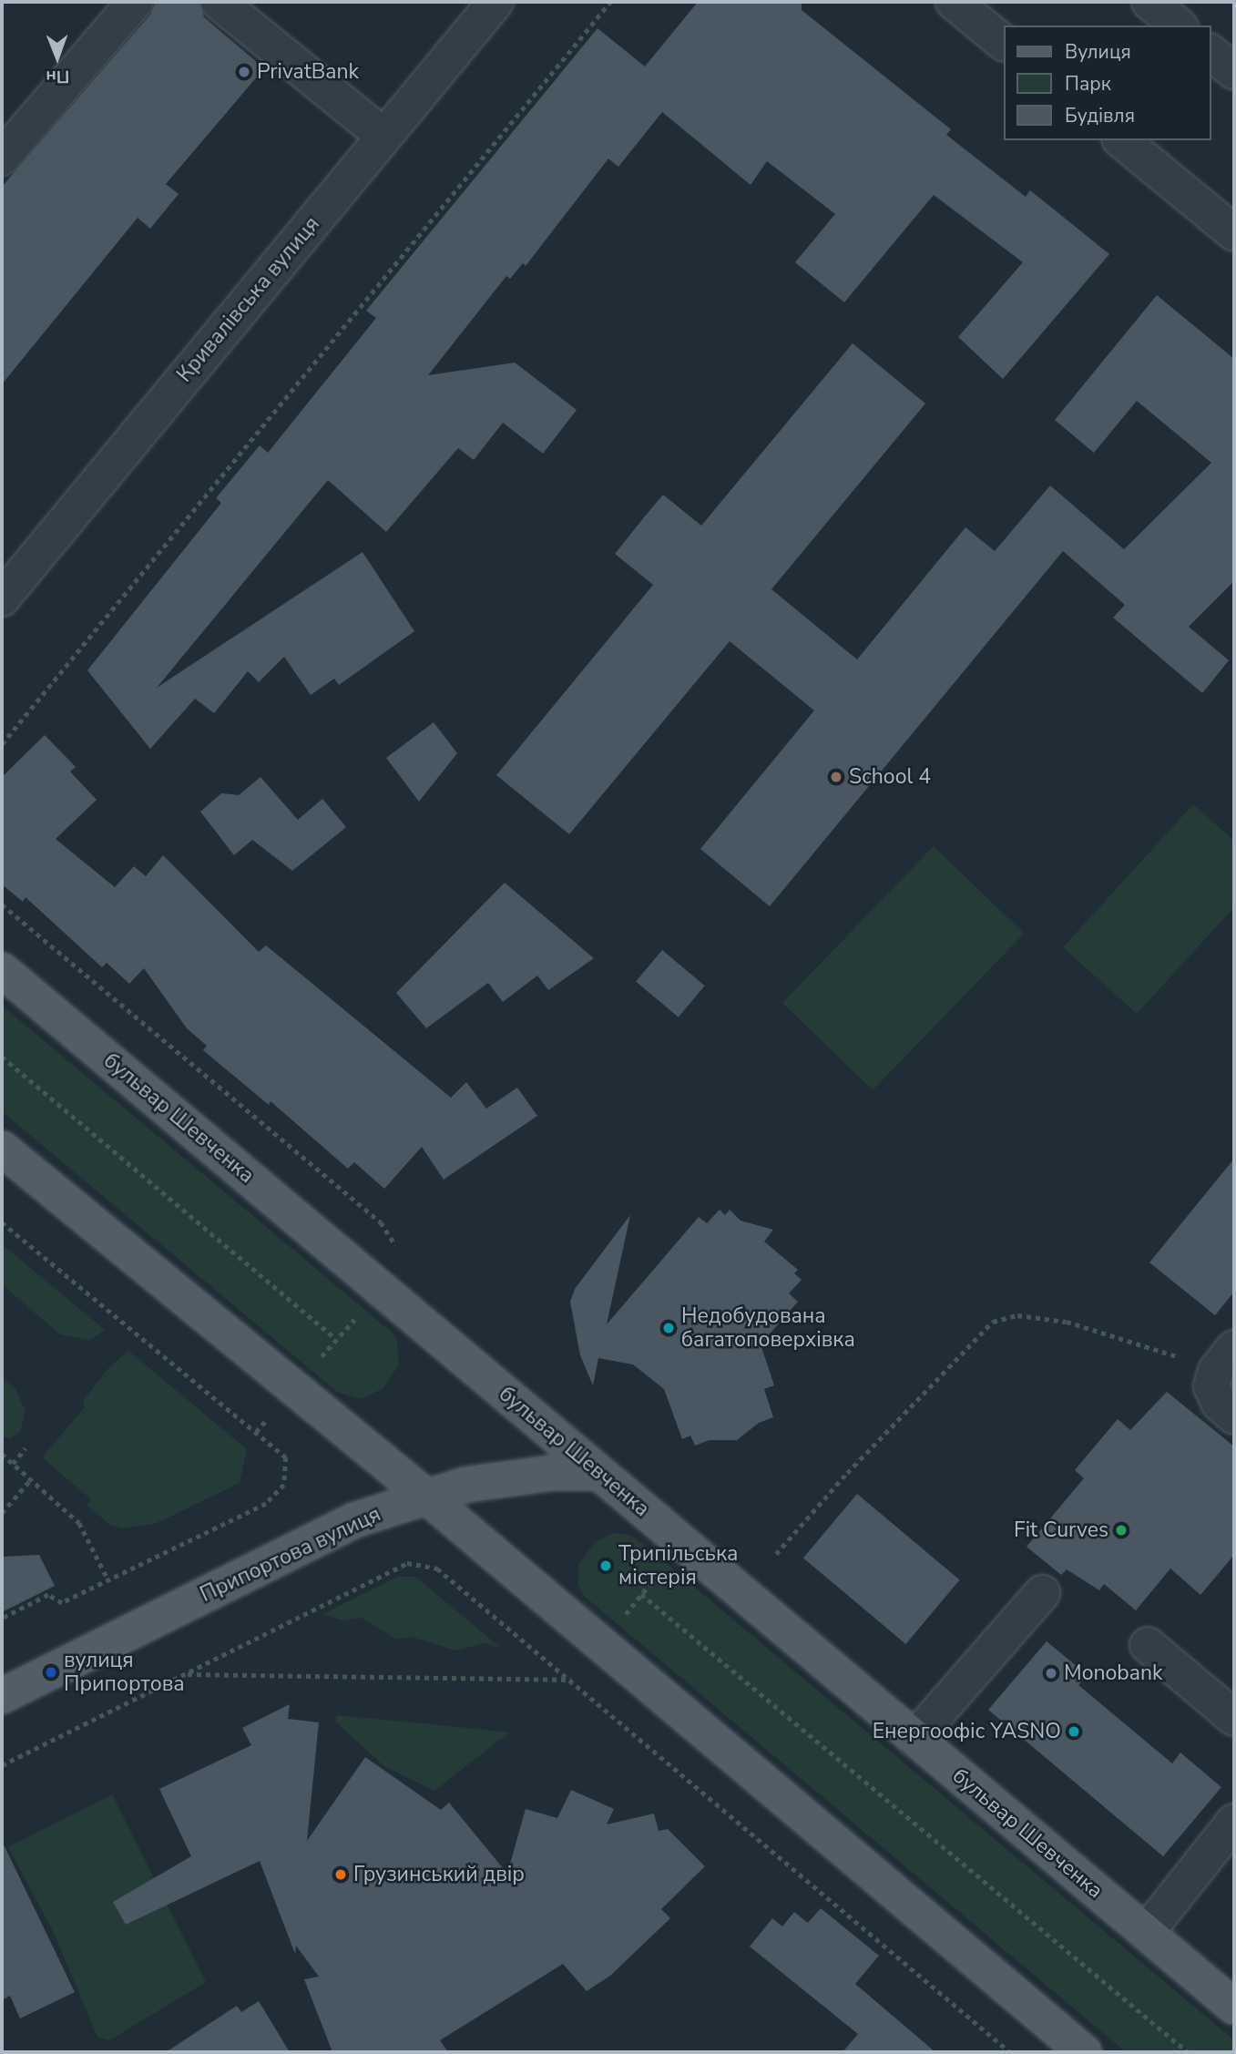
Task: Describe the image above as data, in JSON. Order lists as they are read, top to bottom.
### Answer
{
  "streets": {
    "main road": ["бульвар Шевченка", "Припортова вулиця"],
    "street": ["Кривалівська вулиця"]
  },
  "crossings": [
    ["бульвар Шевченка", "Припортова вулиця"]
  ],
  "places": [
    "PrivatBank",
    "School 4",
    "Недобудована багатоповерхівка",
    "Fit Curves",
    "Трипільська містерія",
    "вулиця Припортова",
    "Monobank",
    "Енергоофіс YASNO",
    "Грузинський двір"
  ],
  "legend": ["Вулиця", "Парк", "Будівля"],
  "north": "bottom"
}
